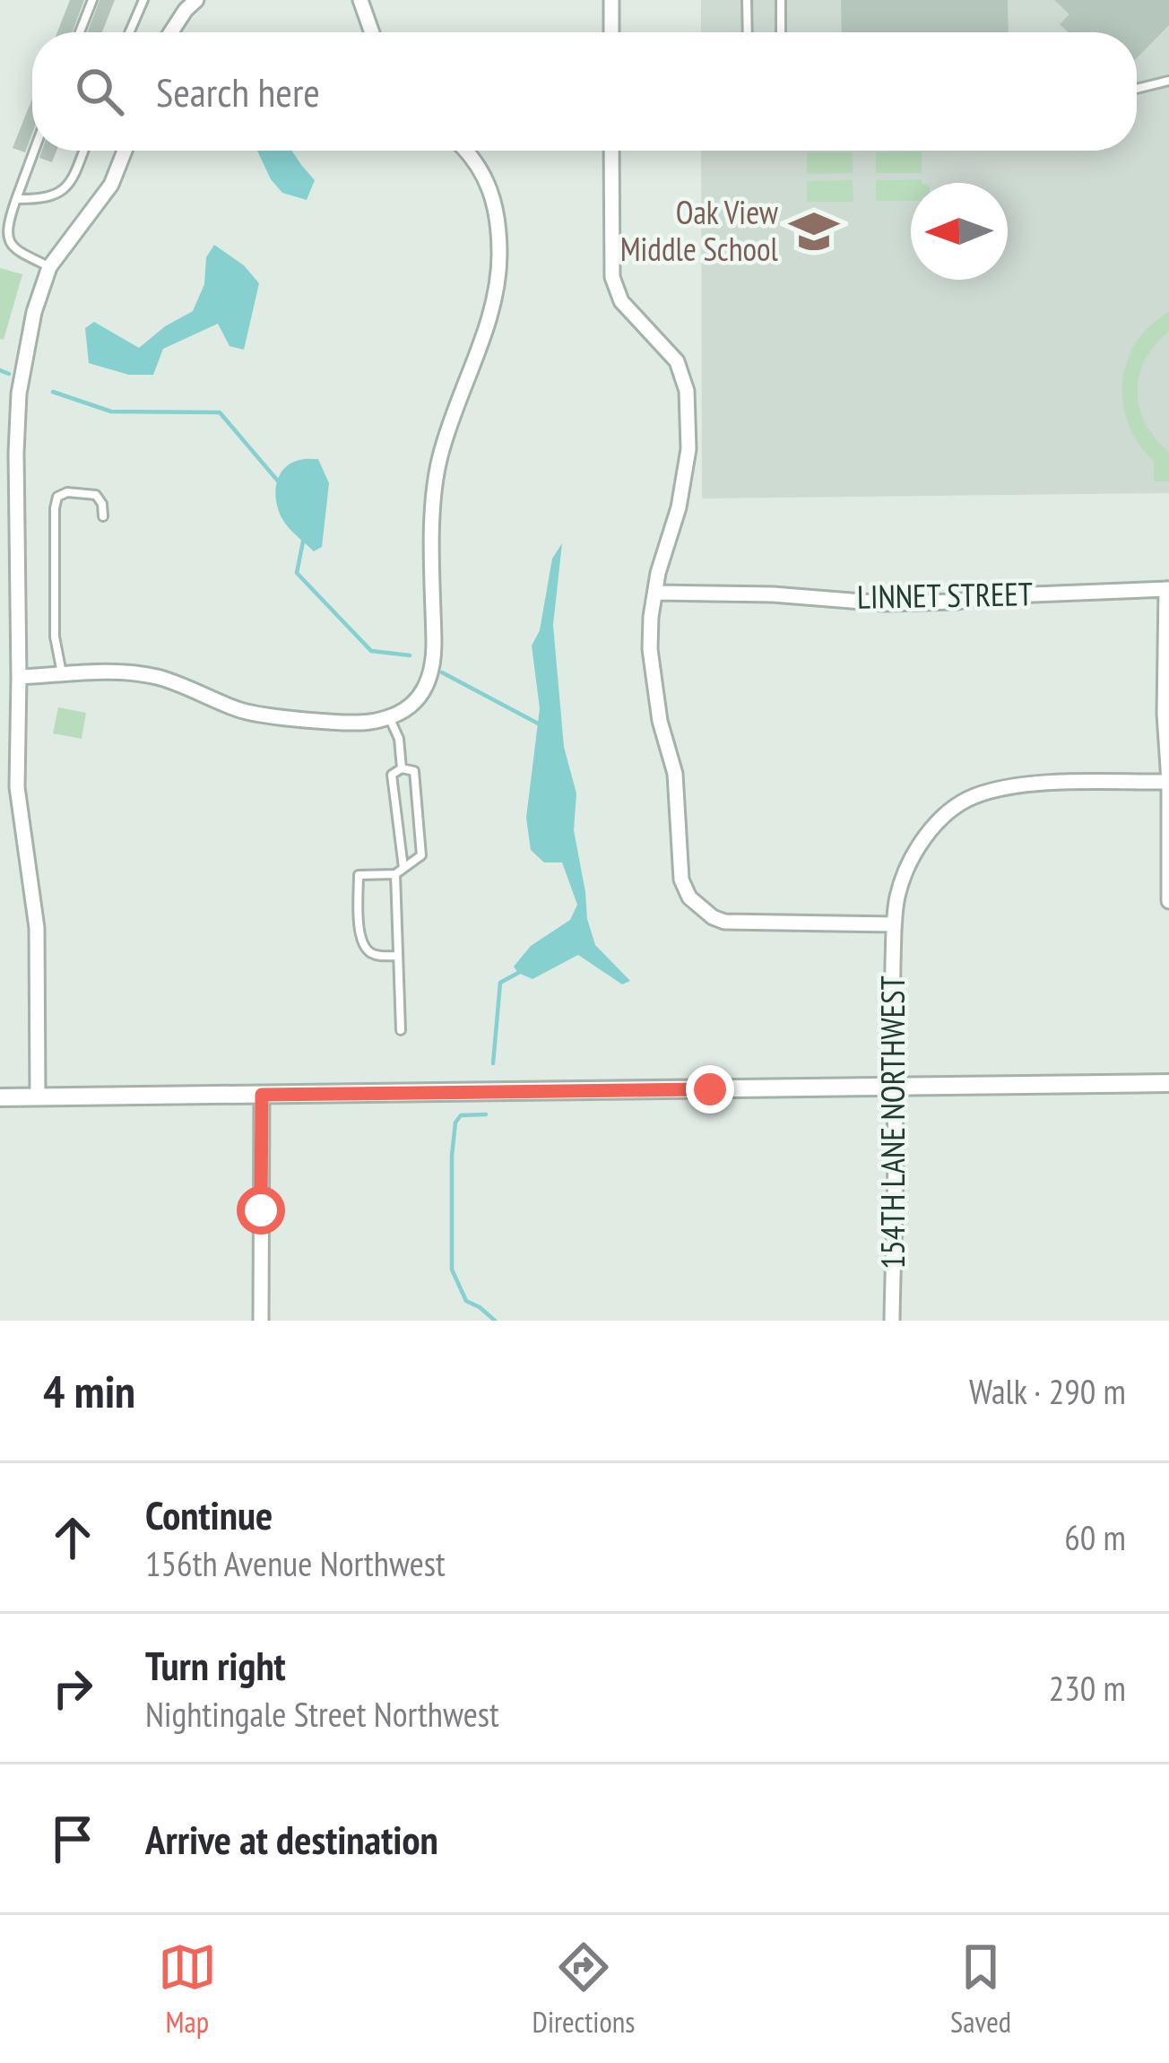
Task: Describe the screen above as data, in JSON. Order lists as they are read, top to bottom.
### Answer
{
  "streets": {
    "street": ["LINNET STREET", "154TH LANE NORTHWEST"]
  },
  "places": {
    "school or university": ["Oak View Middle School"]
  },
  "north": "left",
  "page": {
    "search": "Search here",
    "heading": ["4 min", "Walk · 290 m"],
    "list": [
      ["Continue", "156th Avenue Northwest", "60 m"],
      ["Turn right", "Nightingale Street Northwest", "230 m"],
      "Arrive at destination"
    ],
    "nav": ["Map", "Directions", "Saved"]
  }
}
